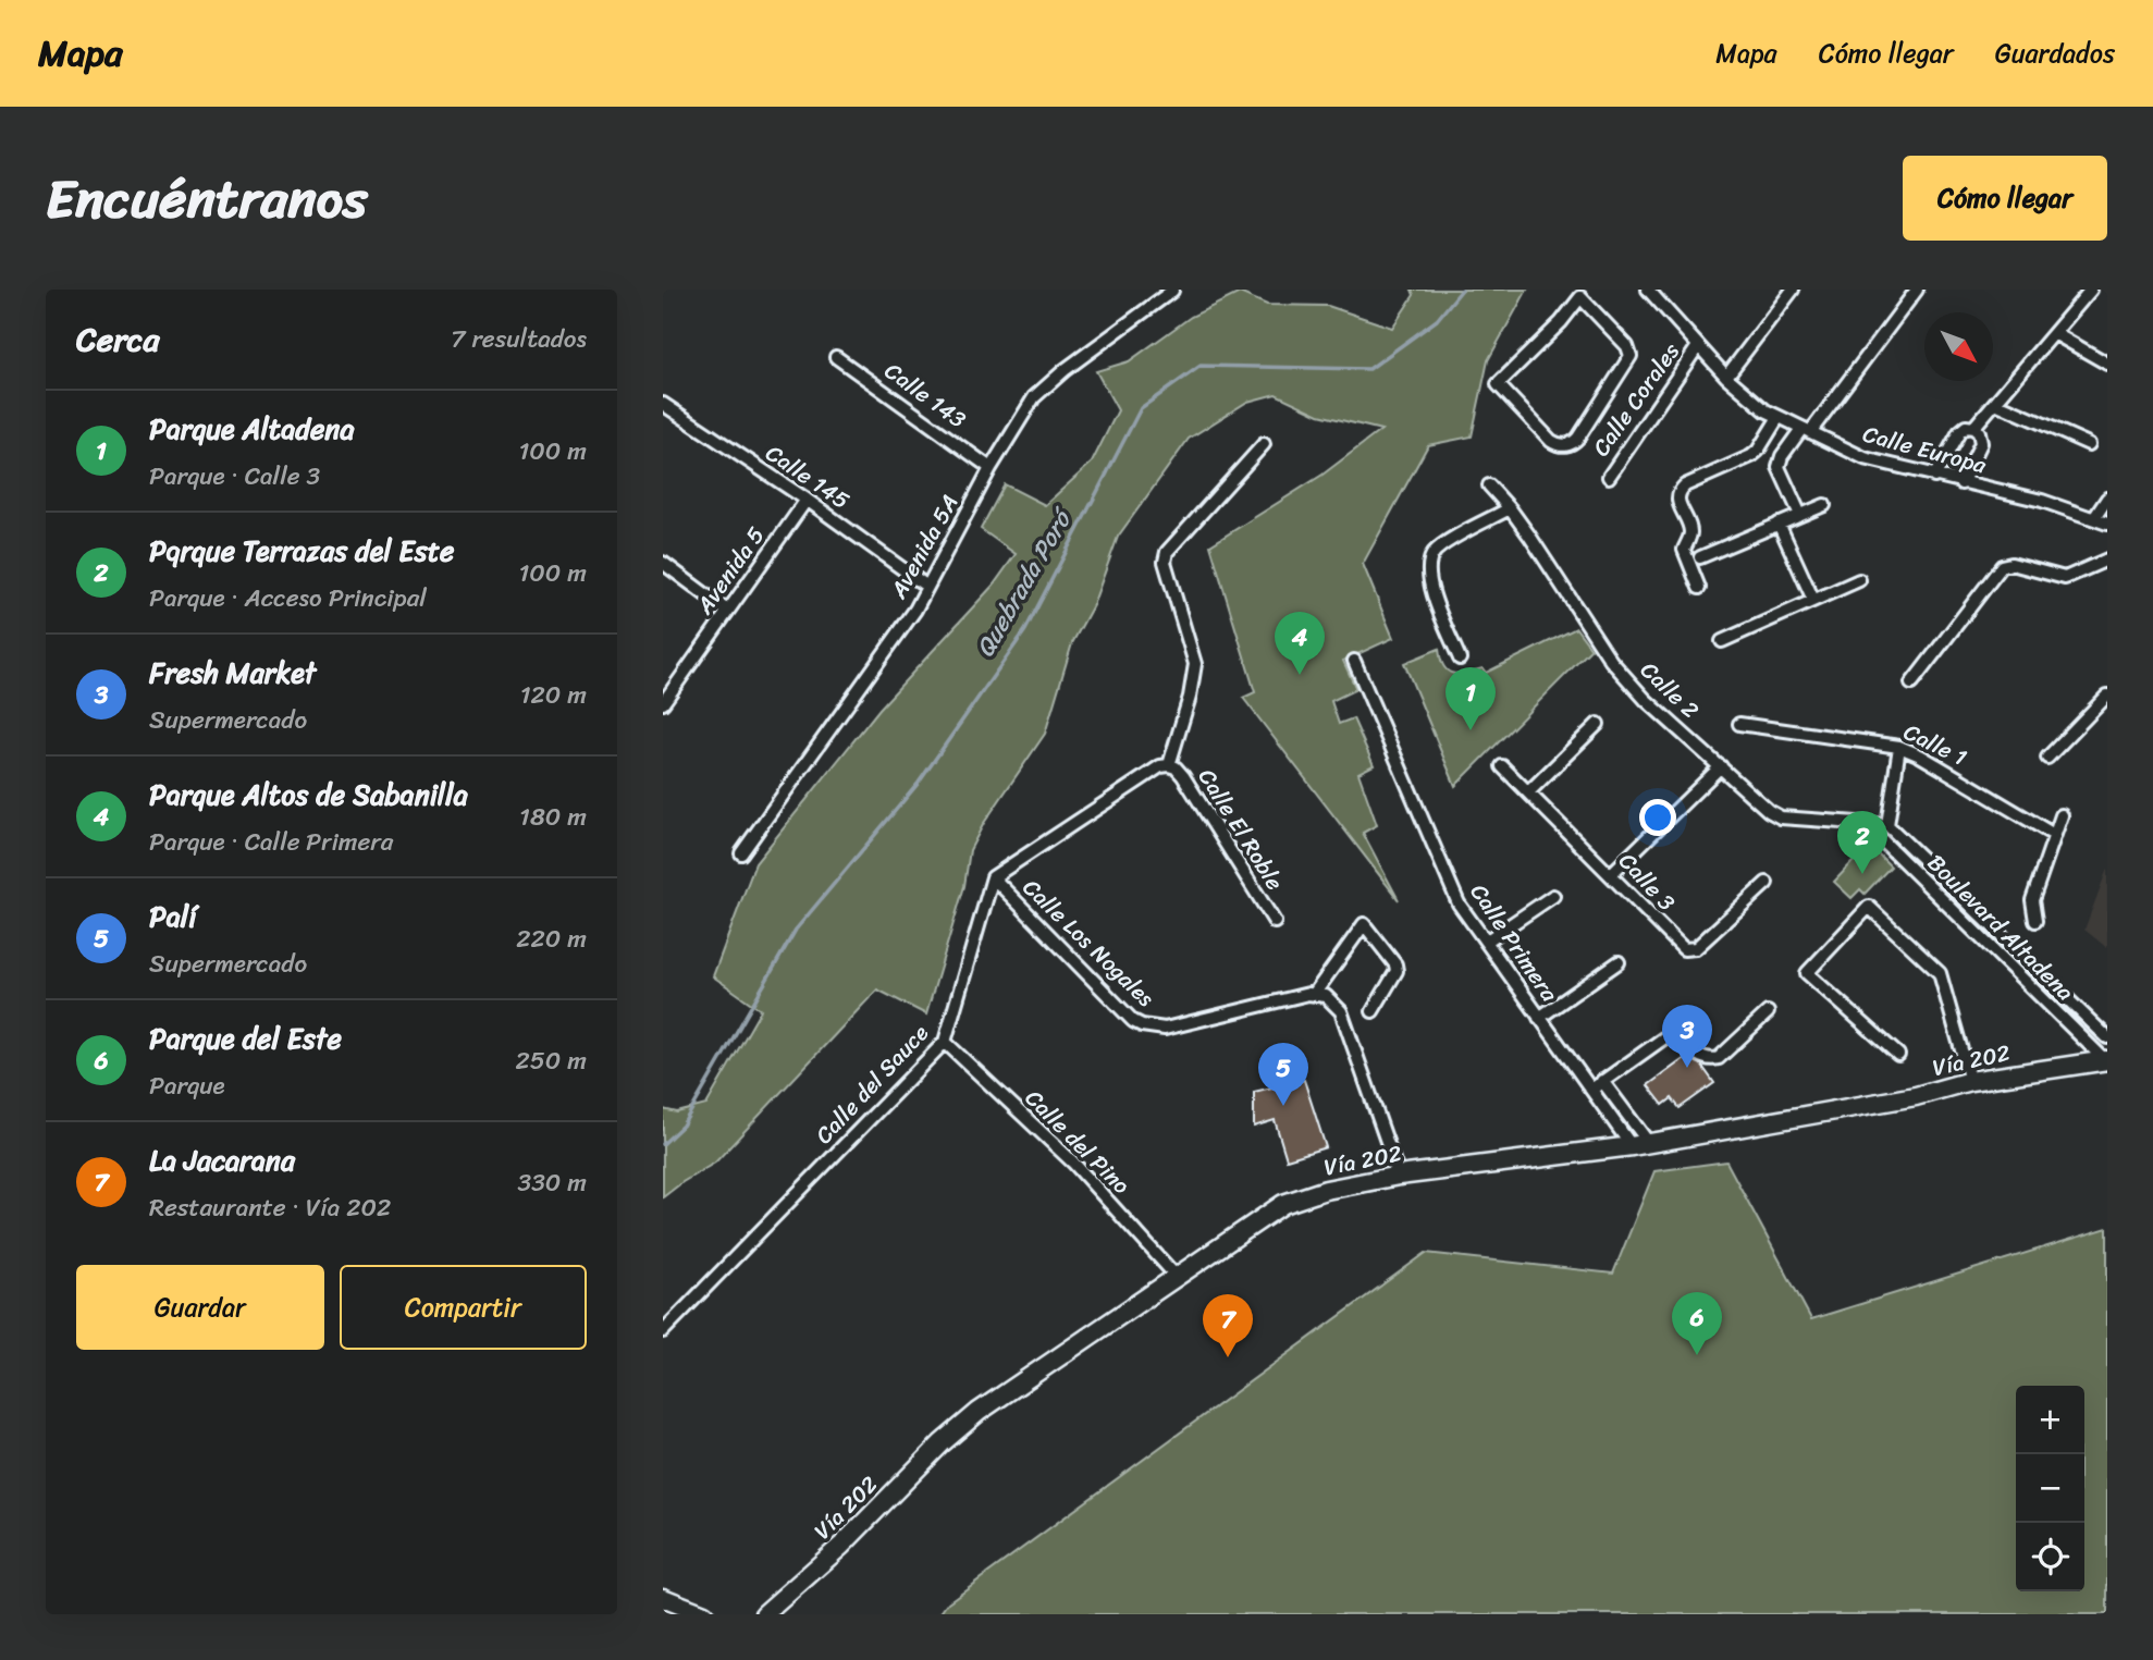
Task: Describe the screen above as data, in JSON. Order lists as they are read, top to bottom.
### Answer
{
  "streets": {
    "main road": ["Vía 202"],
    "street": [
      "Calle 143",
      "Calle Corales",
      "Calle Europa",
      "Calle 145",
      "Avenida 5A",
      "Avenida 5",
      "Calle 2",
      "Calle 1",
      "Calle El Roble",
      "Calle 3",
      "Boulevard Altadena",
      "Calle Los Nogales",
      "Calle Primera",
      "Calle del Sauce",
      "Calle del Pino"
    ]
  },
  "crossings": [
    ["Calle 143", "Avenida 5A"],
    ["Calle Corales", "Calle Europa"],
    ["Calle 145", "Avenida 5A"],
    ["Calle 145", "Avenida 5"],
    ["Calle 2", "Boulevard Altadena"],
    ["Boulevard Altadena", "Vía 202"],
    ["Calle Los Nogales", "Calle del Sauce"],
    ["Calle Primera", "Vía 202"],
    ["Vía 202", "Calle del Pino"],
    ["Calle del Sauce", "Calle del Pino"]
  ],
  "water": ["Quebrada Poró"],
  "north": "bottom right",
  "page": {
    "header": "Mapa",
    "nav": ["Mapa", "Cómo llegar", "Guardados"],
    "title": "Encuéntranos",
    "buttons": [
      "Cómo llegar",
      ["Guardar", "Compartir"]
    ],
    "heading": ["Cerca", "7 resultados"],
    "list": [
      {
        "mark": "1",
        "name": "Parque Altadena",
        "note": "Parque · Calle 3",
        "value": "100 m"
      },
      {
        "mark": "2",
        "name": "Pqrque Terrazas del Este",
        "note": "Parque · Acceso Principal",
        "value": "100 m"
      },
      {
        "mark": "3",
        "name": "Fresh Market",
        "note": "Supermercado",
        "value": "120 m"
      },
      {
        "mark": "4",
        "name": "Parque Altos de Sabanilla",
        "note": "Parque · Calle Primera",
        "value": "180 m"
      },
      {
        "mark": "5",
        "name": "Palí",
        "note": "Supermercado",
        "value": "220 m"
      },
      {
        "mark": "6",
        "name": "Parque del Este",
        "note": "Parque",
        "value": "250 m"
      },
      {
        "mark": "7",
        "name": "La Jacarana",
        "note": "Restaurante · Vía 202",
        "value": "330 m"
      }
    ],
    "pins": [
      "4",
      "1",
      "2",
      "3",
      "5",
      "6",
      "7"
    ],
    "map_buttons": ["+", "−"]
  }
}
